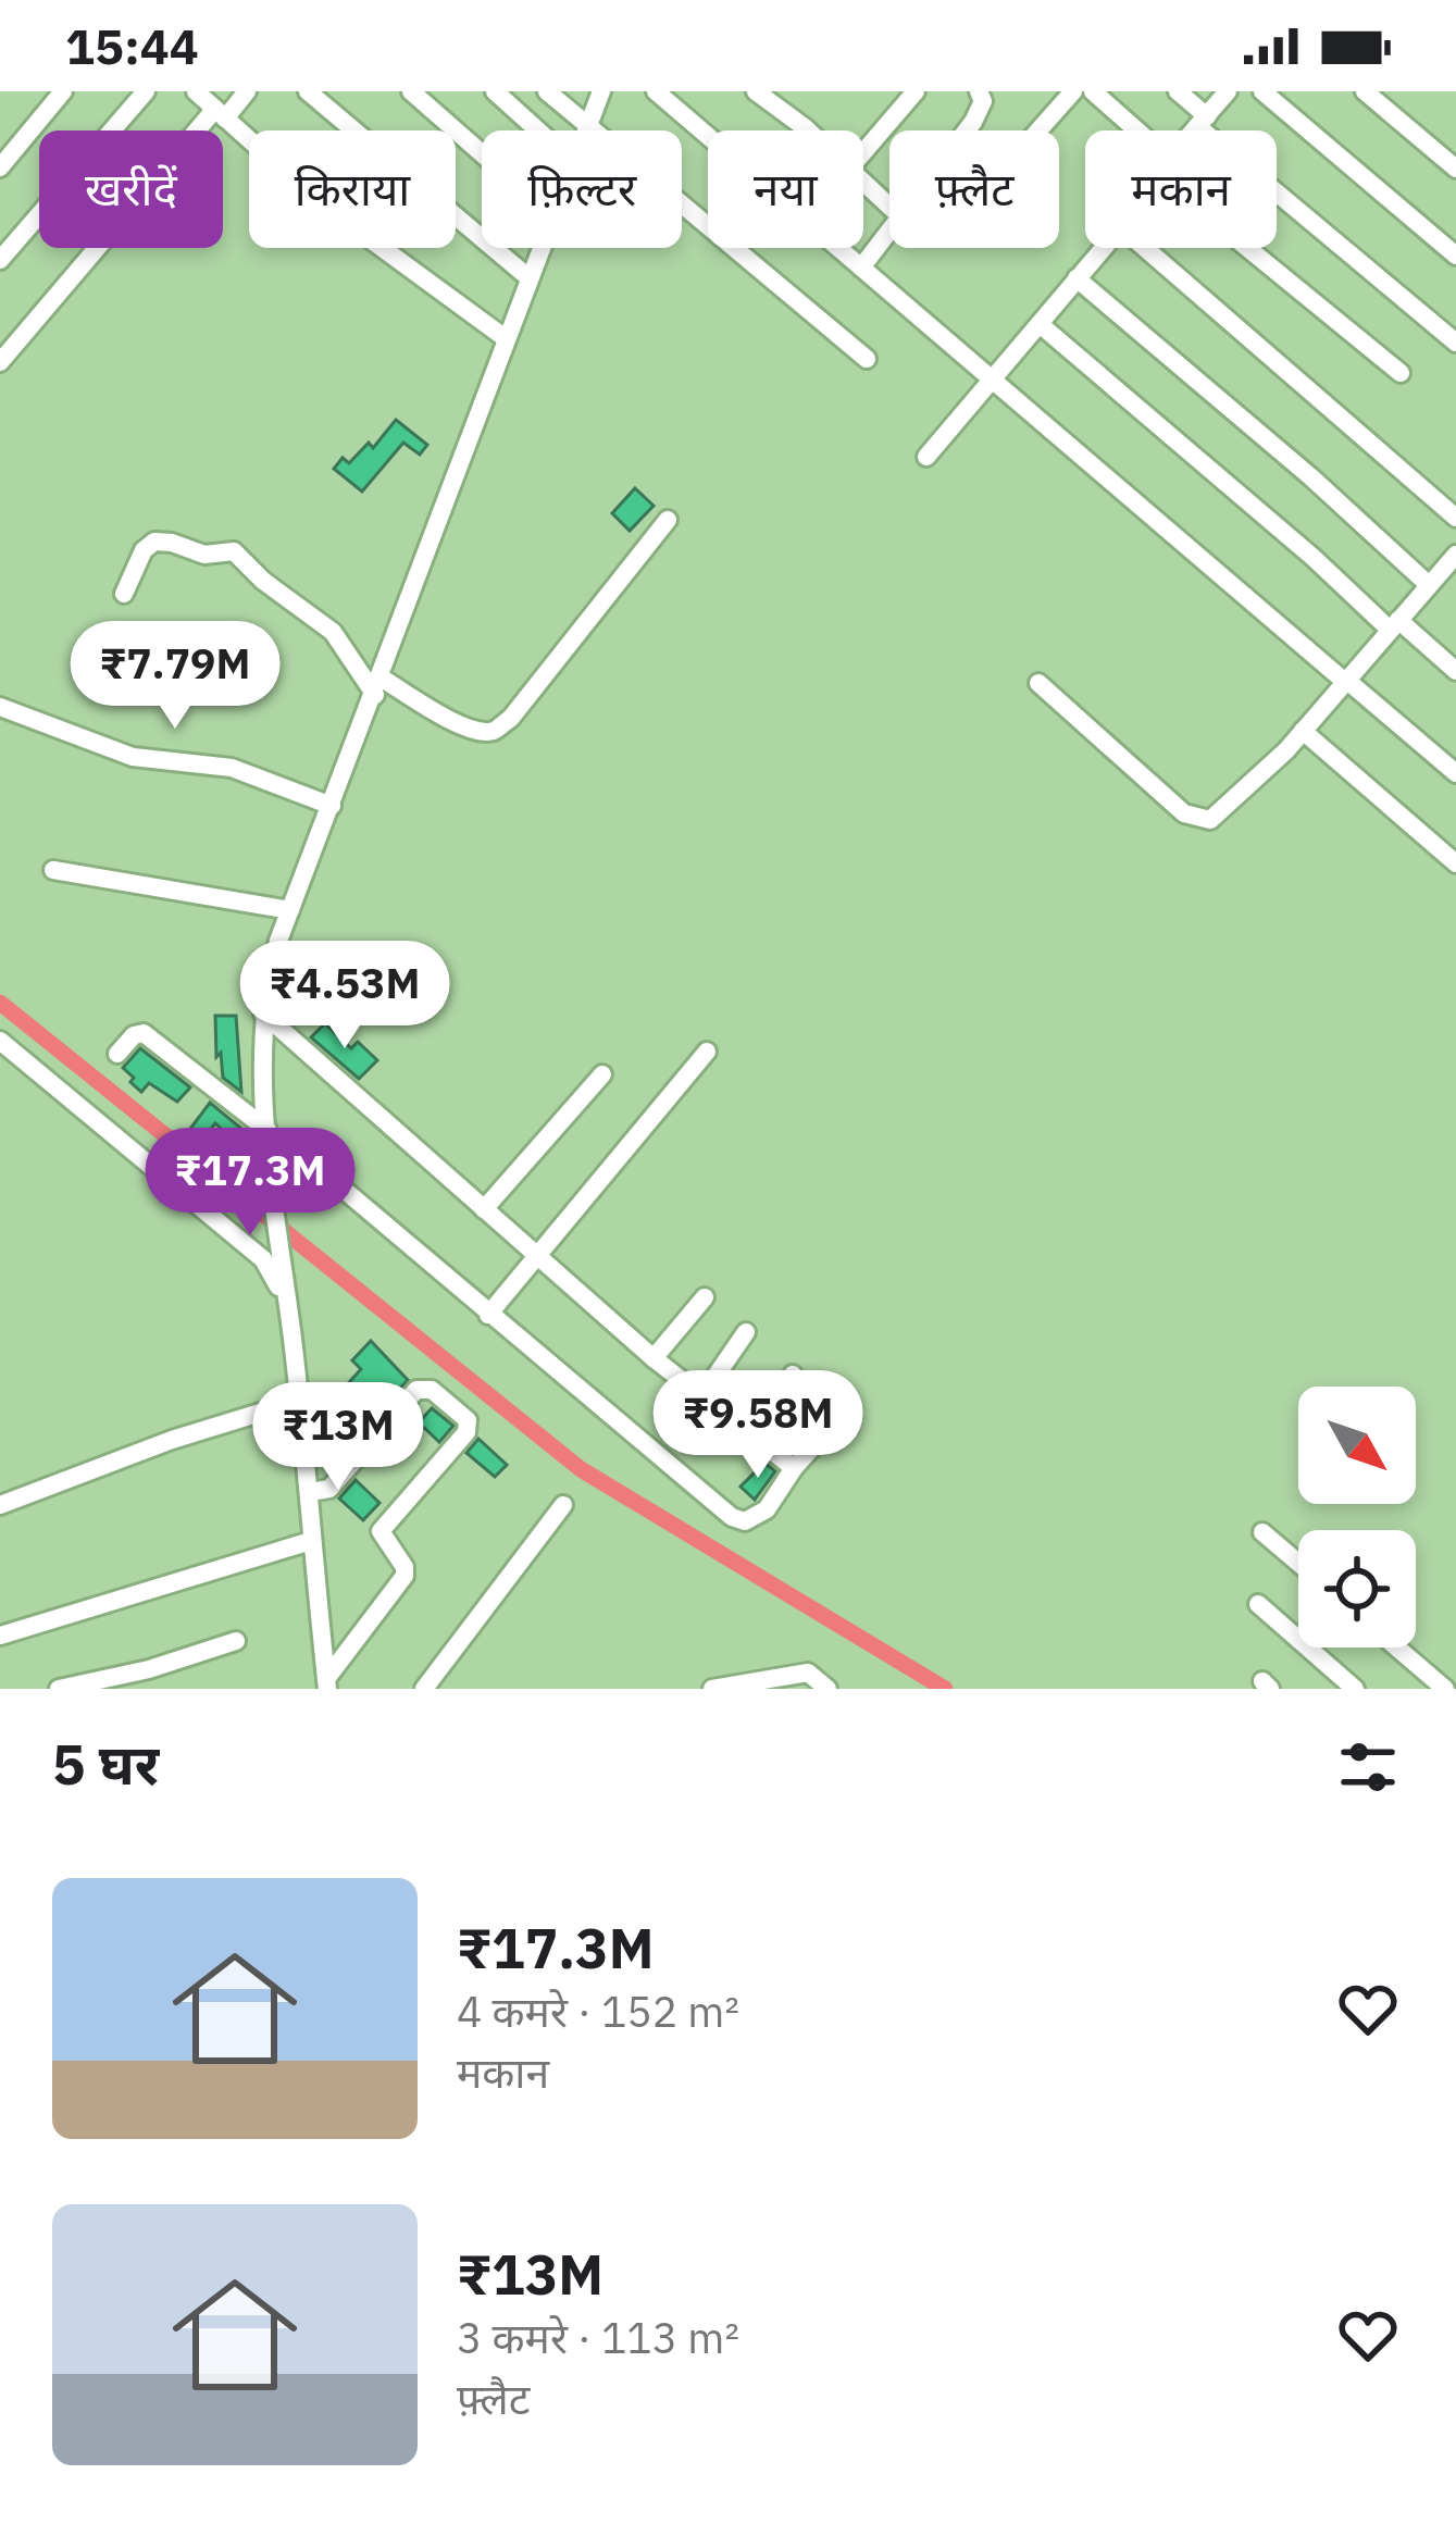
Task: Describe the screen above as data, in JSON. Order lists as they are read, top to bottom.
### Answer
{
  "north": "bottom right",
  "page": {
    "status": "15:44",
    "chip": [
      "खरीदें",
      "किराया",
      "फ़िल्टर",
      "नया",
      "फ़्लैट",
      "मकान"
    ],
    "price": [
      "₹7.79M",
      "₹4.53M",
      "₹17.3M",
      "₹9.58M",
      "₹13M"
    ],
    "heading": "5 घर",
    "list": [
      {
        "name": "₹17.3M",
        "note": "4 कमरे · 152 m² · मकान"
      },
      {
        "name": "₹13M",
        "note": "3 कमरे · 113 m² · फ़्लैट"
      }
    ]
  }
}
